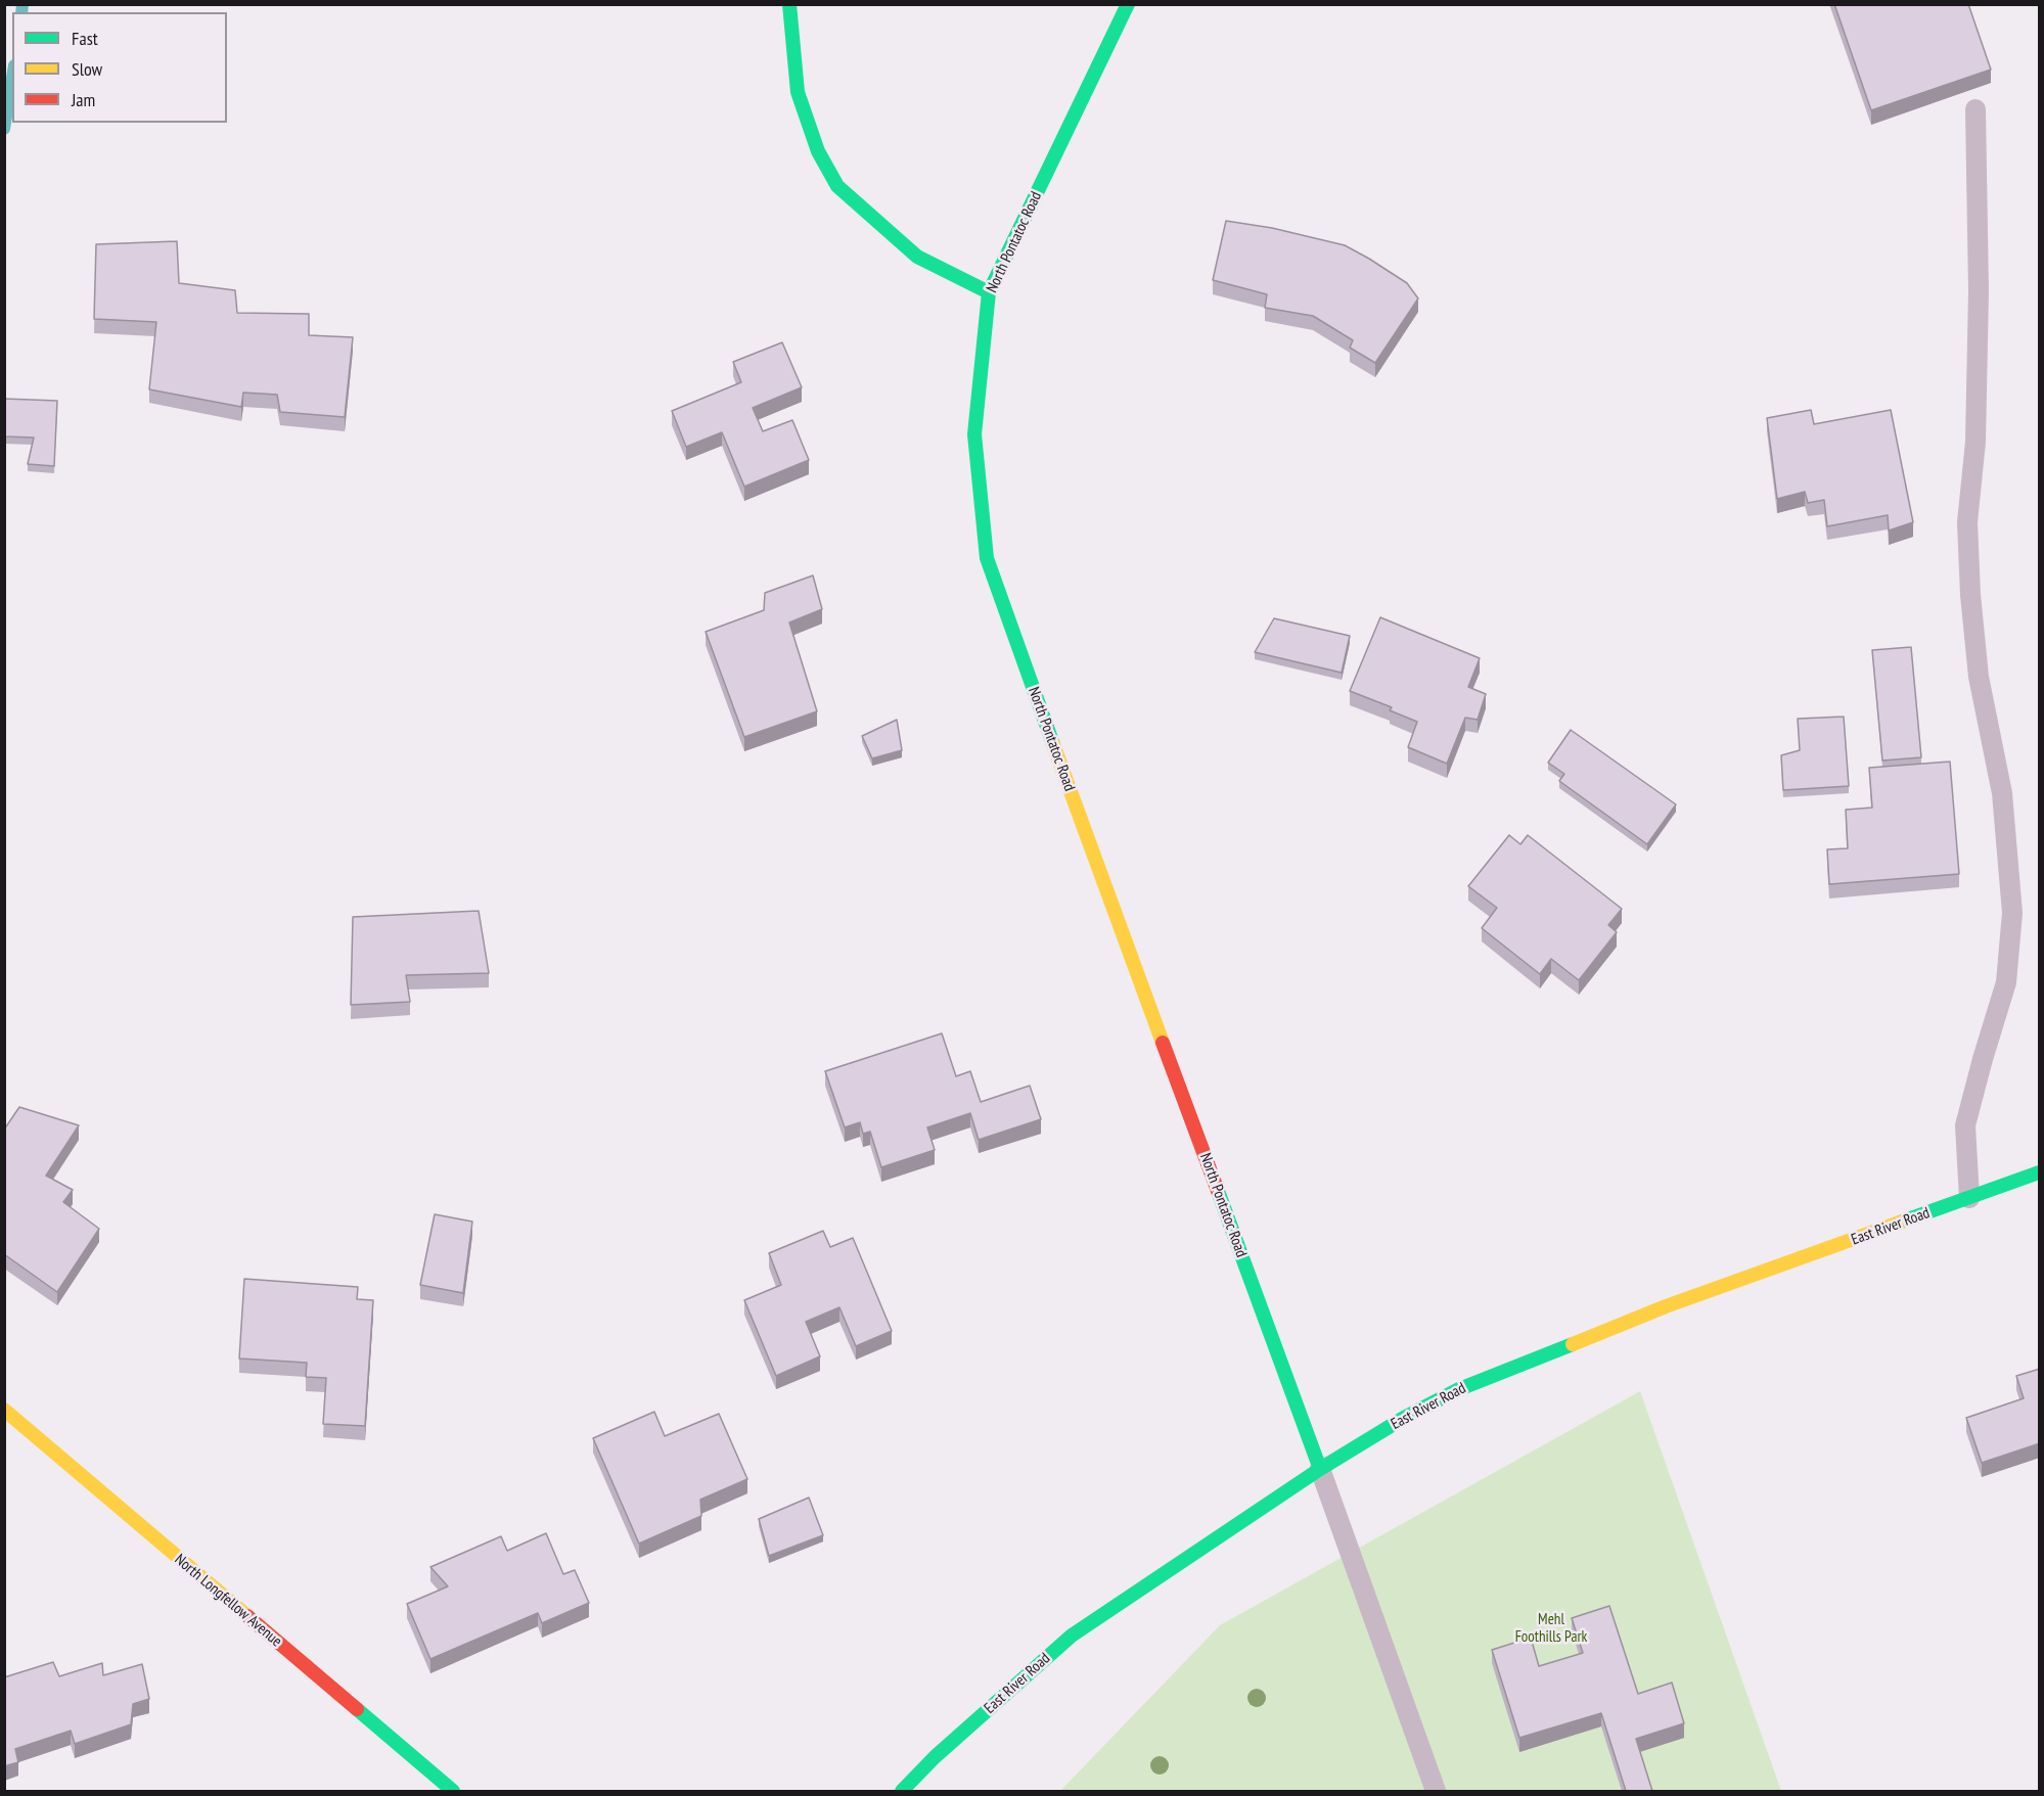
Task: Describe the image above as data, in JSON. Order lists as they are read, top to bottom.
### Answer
{
  "streets": {
    "street": ["North Pontatoc Road", "East River Road", "North Longfellow Avenue"]
  },
  "crossings": [
    ["North Pontatoc Road", "East River Road"]
  ],
  "parks": ["Mehl Foothills Park"],
  "legend": ["Fast", "Slow", "Jam"]
}
